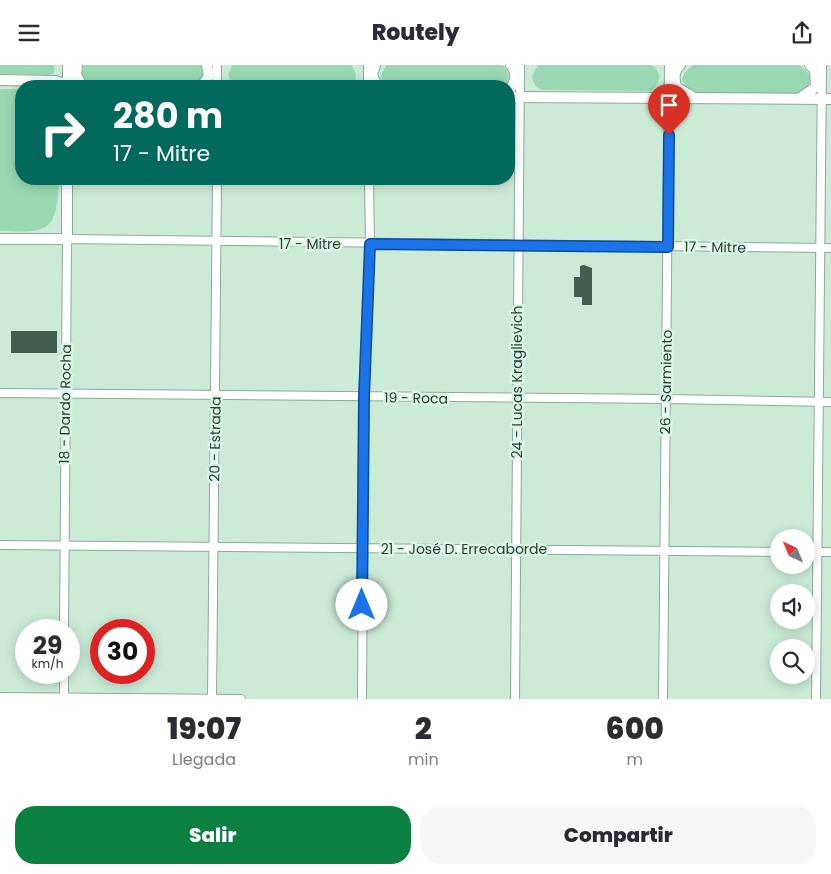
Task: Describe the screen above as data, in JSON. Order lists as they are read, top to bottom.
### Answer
{
  "streets": {
    "main road": ["17 - Mitre", "18 - Dardo Rocha"],
    "street": [
      "24 - Lucas Kraglievich",
      "26 - Sarmiento",
      "19 - Roca",
      "20 - Estrada",
      "21 - José D. Errecaborde"
    ]
  },
  "crossings": [
    ["17 - Mitre", "24 - Lucas Kraglievich"],
    ["17 - Mitre", "26 - Sarmiento"],
    ["17 - Mitre", "18 - Dardo Rocha"],
    ["17 - Mitre", "20 - Estrada"],
    ["24 - Lucas Kraglievich", "19 - Roca"],
    ["24 - Lucas Kraglievich", "21 - José D. Errecaborde"],
    ["26 - Sarmiento", "19 - Roca"],
    ["26 - Sarmiento", "21 - José D. Errecaborde"],
    ["19 - Roca", "18 - Dardo Rocha"],
    ["19 - Roca", "20 - Estrada"],
    ["18 - Dardo Rocha", "21 - José D. Errecaborde"],
    ["20 - Estrada", "21 - José D. Errecaborde"]
  ],
  "north": "top left",
  "page": {
    "header": "Routely",
    "turn": ["280 m", "17 - Mitre"],
    "speed": "29 km/h",
    "limit": "30",
    "eta": [
      "19:07",
      "Llegada",
      "2",
      "min",
      "600",
      "m"
    ],
    "buttons": ["Salir", "Compartir"]
  }
}
